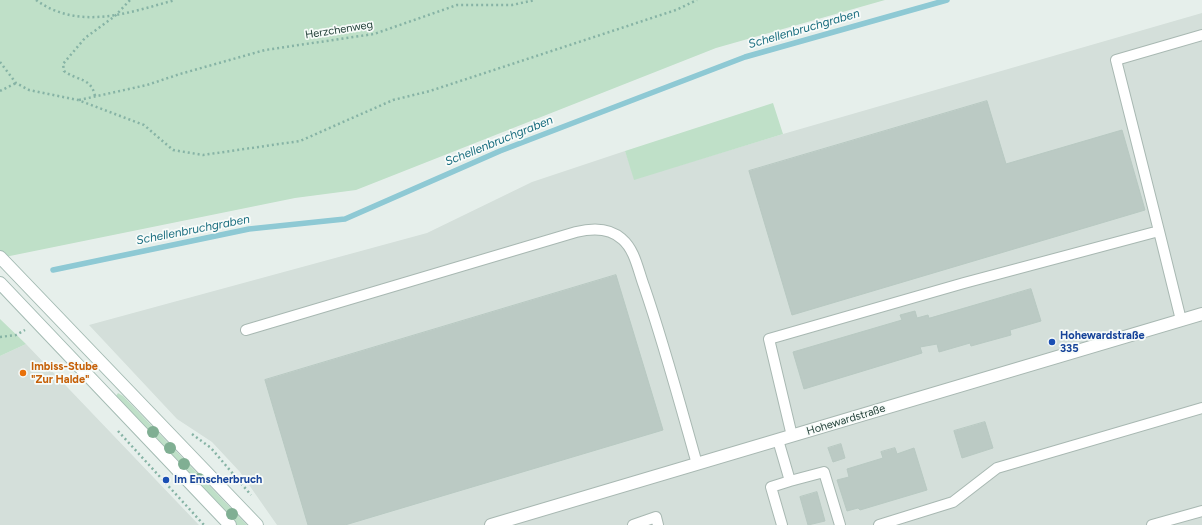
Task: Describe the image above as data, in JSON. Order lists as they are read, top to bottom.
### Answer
{
  "streets": {
    "street": ["Hohewardstraße"],
    "path": ["Herzchenweg"]
  },
  "water": ["Schellenbruchgraben"],
  "places": ["Hohewardstraße 335", "Imbiss-Stube \"Zur Halde\"", "Im Emscherbruch"]
}
